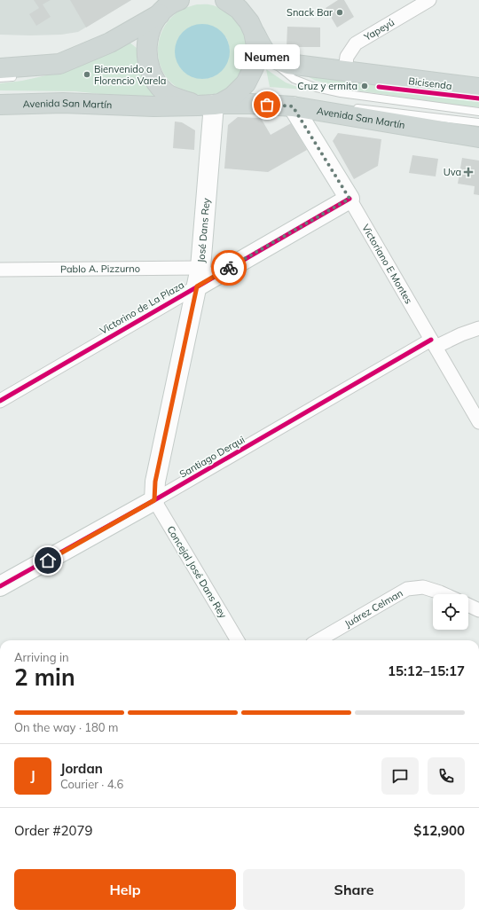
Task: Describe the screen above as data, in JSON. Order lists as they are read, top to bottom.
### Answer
{
  "streets": {
    "main road": ["Avenida San Martín"],
    "street": [
      "Yapeyú",
      "José Dans Rey",
      "Victoriano E Montes",
      "Pablo A. Pizzurno",
      "Victorino de La Plaza",
      "Santiago Derqui",
      "Concejal José Dans Rey",
      "Juárez Celman"
    ],
    "cycle path": ["Bicisenda"]
  },
  "crossings": [
    ["Avenida San Martín", "José Dans Rey"],
    ["Avenida San Martín", "Victoriano E Montes"],
    ["José Dans Rey", "Pablo A. Pizzurno"],
    ["José Dans Rey", "Victorino de La Plaza"],
    ["José Dans Rey", "Santiago Derqui"],
    ["José Dans Rey", "Concejal José Dans Rey"],
    ["Victoriano E Montes", "Victorino de La Plaza"],
    ["Victoriano E Montes", "Santiago Derqui"],
    ["Santiago Derqui", "Concejal José Dans Rey"]
  ],
  "places": {
    "other": [
      "Snack Bar",
      "Bienvenido a Florencio Varela",
      "Cruz y ermita",
      "Neumen"
    ],
    "health": ["Uva"]
  },
  "page": {
    "bubble": "Neumen",
    "heading": ["2 min", "Arriving in", "15:12–15:17"],
    "panel": [
      "Jordan",
      "Courier · 4.6",
      "Order #2079",
      "$12,900"
    ],
    "bar": "On the way · 180 m",
    "round": "J",
    "buttons": ["Help", "Share"]
  }
}
